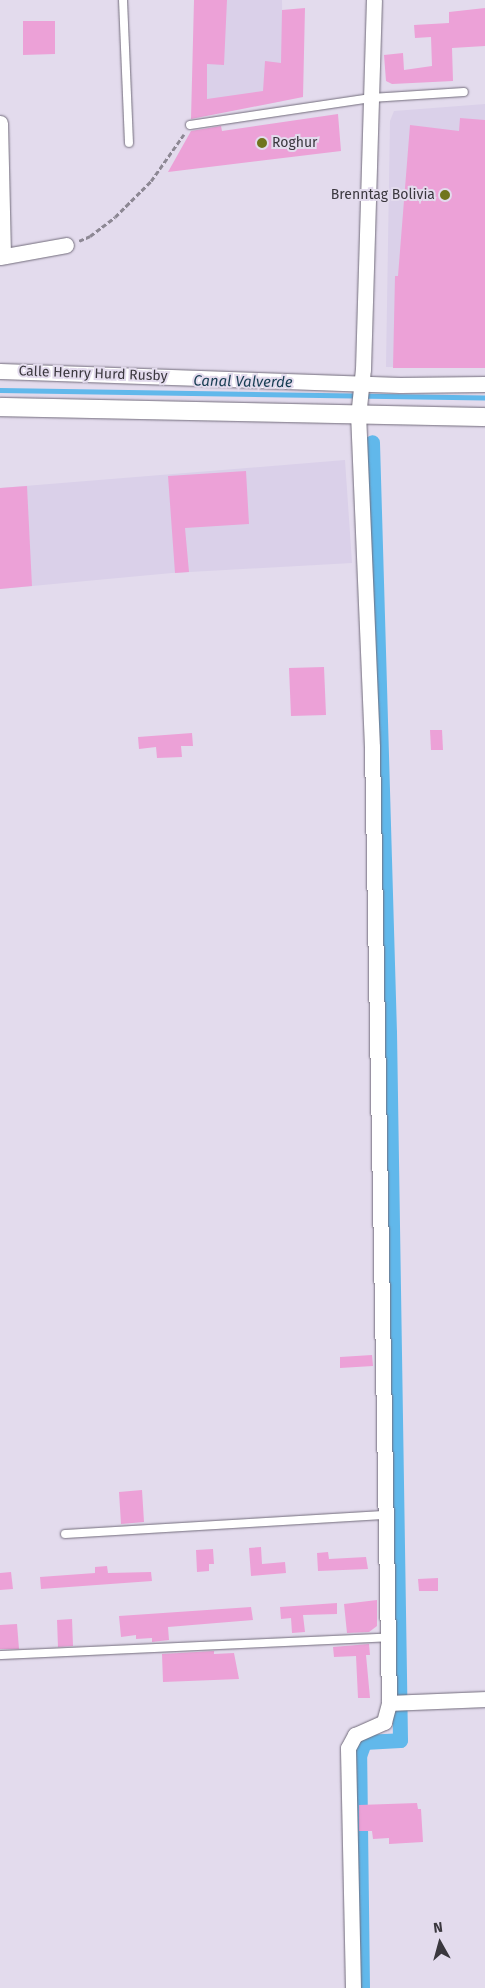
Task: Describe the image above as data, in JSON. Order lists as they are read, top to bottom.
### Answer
{
  "streets": {
    "street": ["Calle Henry Hurd Rusby"]
  },
  "water": ["Canal Valverde"],
  "places": ["Roghur", "Brenntag Bolivia"],
  "north": "top"
}
